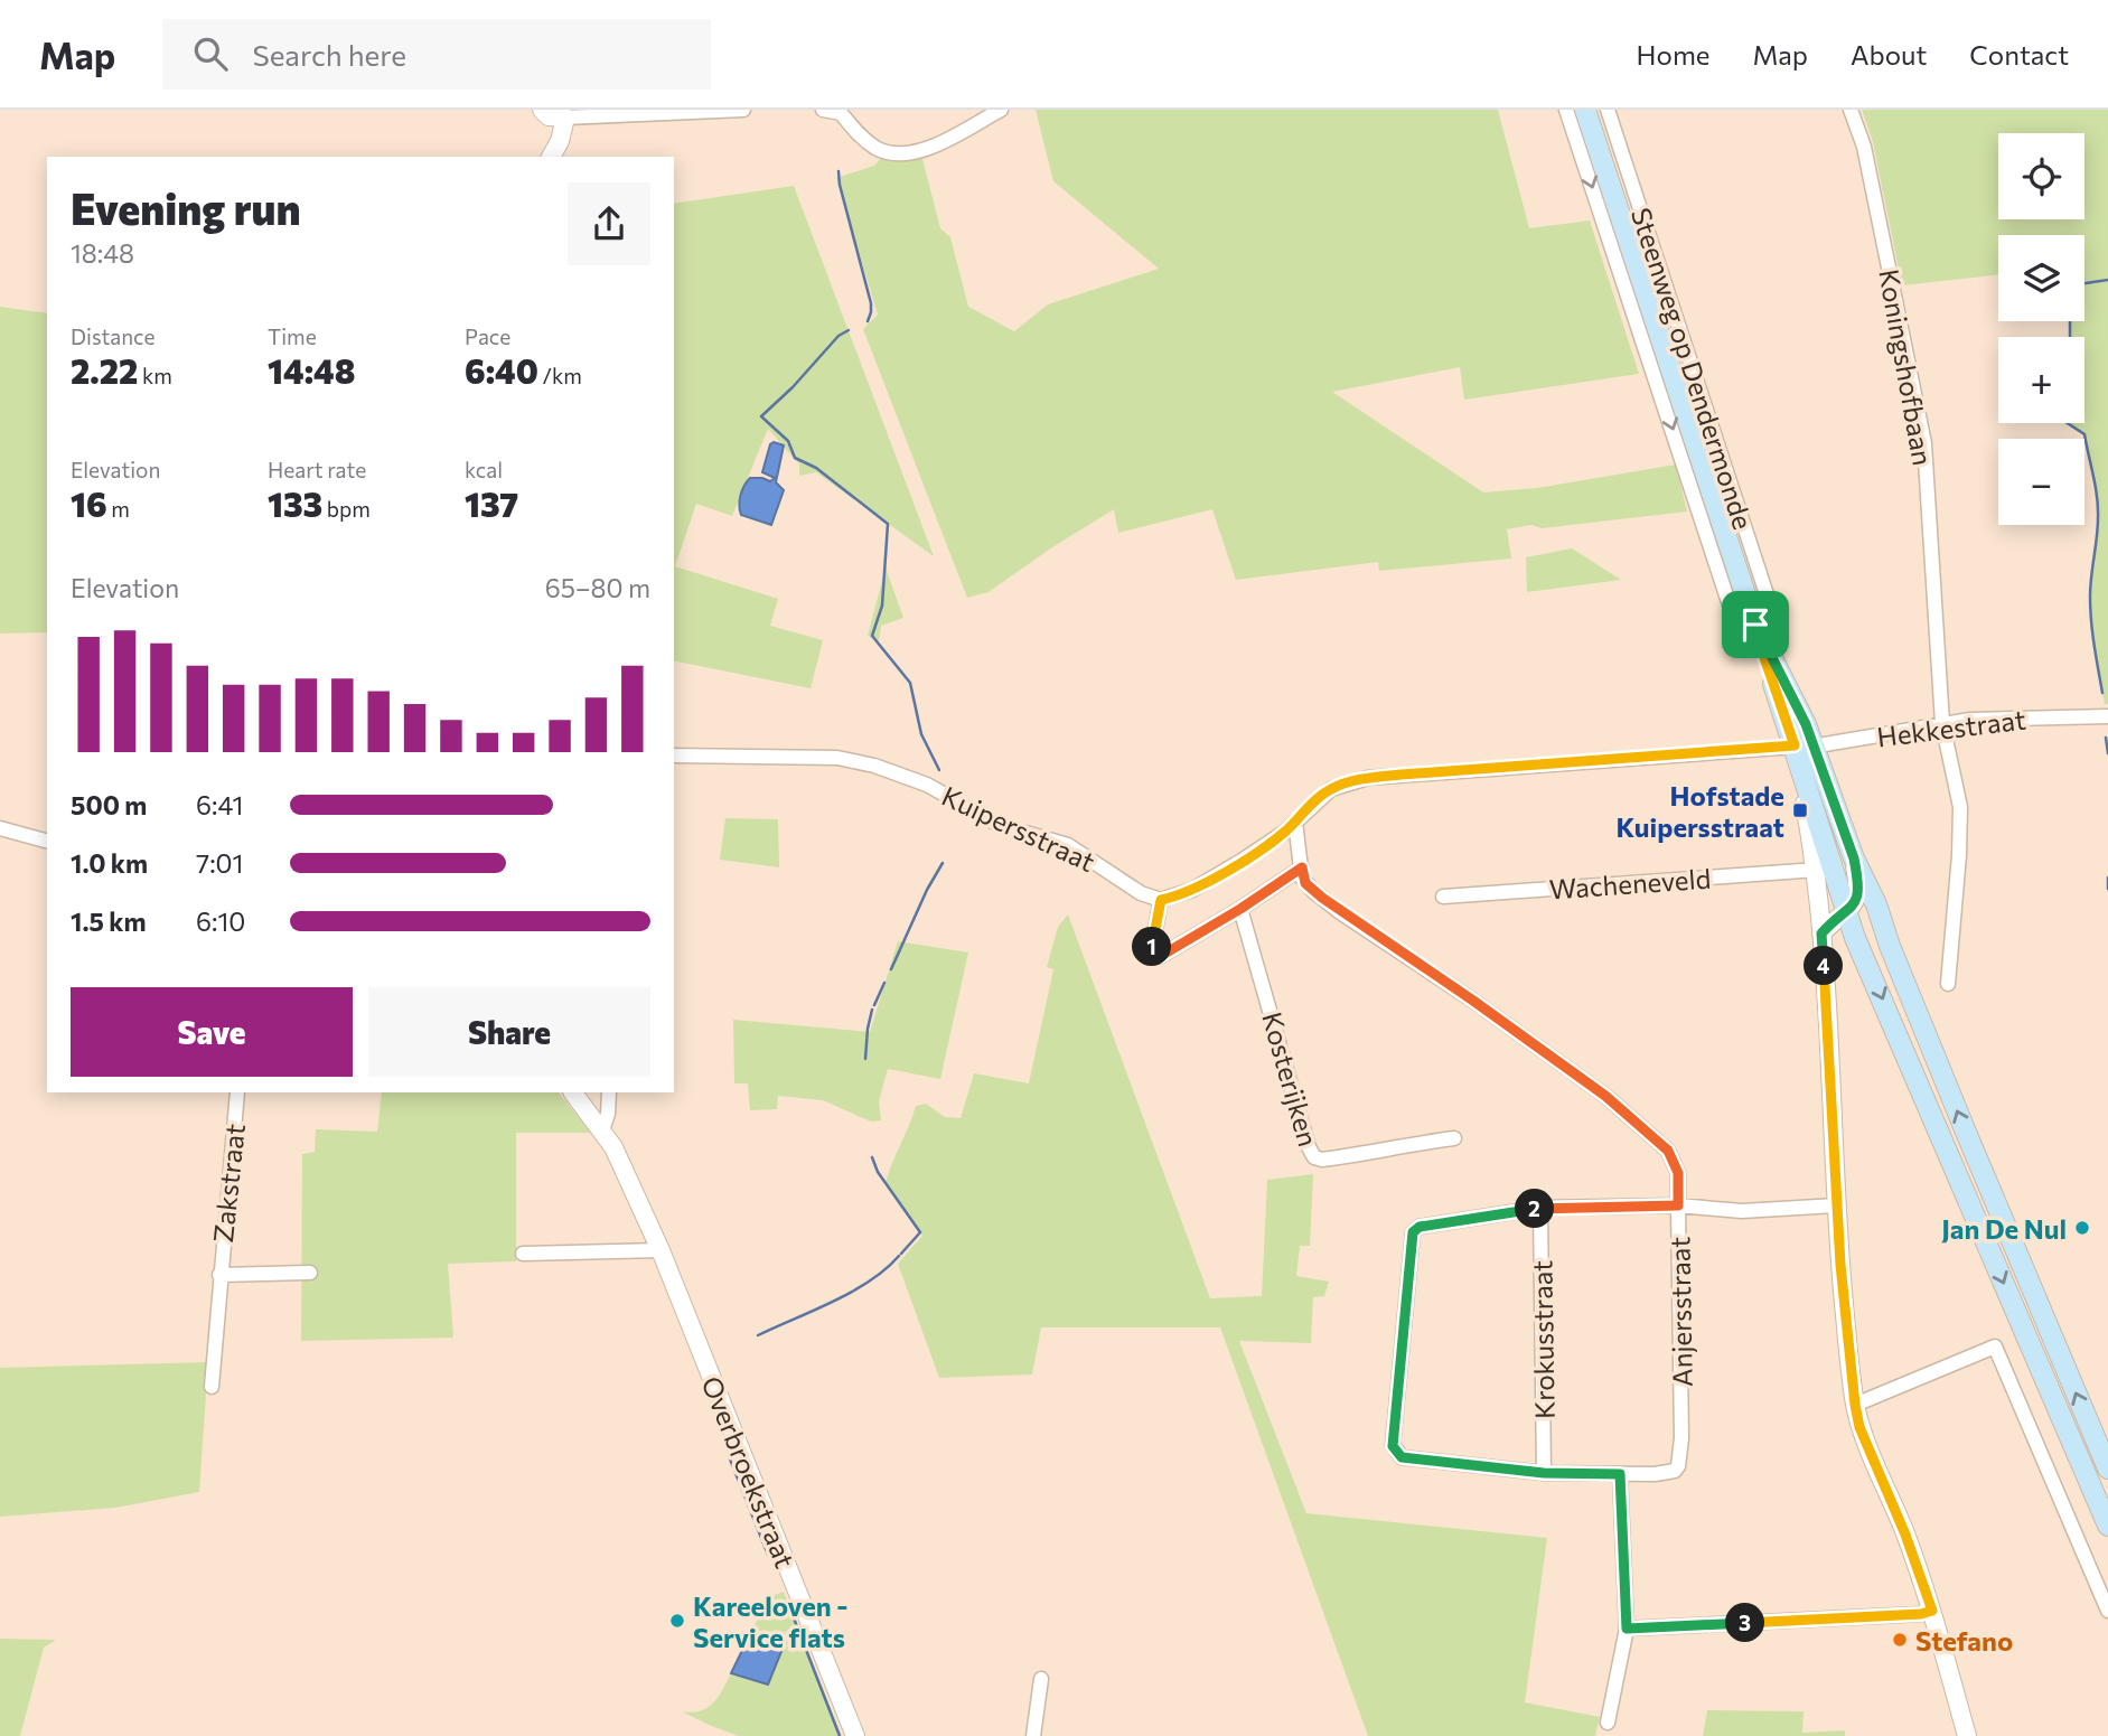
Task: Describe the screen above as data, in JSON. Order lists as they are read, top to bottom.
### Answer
{
  "streets": {
    "main road": ["Steenweg op Dendermonde"],
    "street": [
      "Koningshofbaan",
      "Hekkestraat",
      "Kuipersstraat",
      "Wacheneveld",
      "Kosterijken",
      "Zakstraat",
      "Anjersstraat",
      "Krokusstraat",
      "Overbroekstraat"
    ]
  },
  "crossings": [
    ["Koningshofbaan", "Hekkestraat"],
    ["Steenweg op Dendermonde", "Hekkestraat"],
    ["Steenweg op Dendermonde", "Wacheneveld"],
    ["Anjersstraat", "Krokusstraat"]
  ],
  "places": {
    "transit": ["Hofstade Kuipersstraat"],
    "other": ["Jan De Nul", "Kareeloven - Service flats", "Stefano"]
  },
  "page": {
    "header": "Map",
    "search": "Search here",
    "nav": [
      "Home",
      "Map",
      "About",
      "Contact"
    ],
    "map_buttons": ["+", "−"],
    "heading": ["Evening run", "18:48"],
    "stats": [
      ["Distance", "2.22 km"],
      ["Time", "14:48"],
      ["Pace", "6:40 /km"],
      ["Elevation", "16 m"],
      ["Heart rate", "133 bpm"],
      ["kcal", "137"]
    ],
    "chart": ["Elevation", "65–80 m"],
    "list": [
      {
        "name": "500 m",
        "note": "6:41"
      },
      {
        "name": "1.0 km",
        "note": "7:01"
      },
      {
        "name": "1.5 km",
        "note": "6:10"
      }
    ],
    "pins": [
      "1",
      "4",
      "2",
      "3"
    ],
    "buttons": ["Save", "Share"]
  }
}
